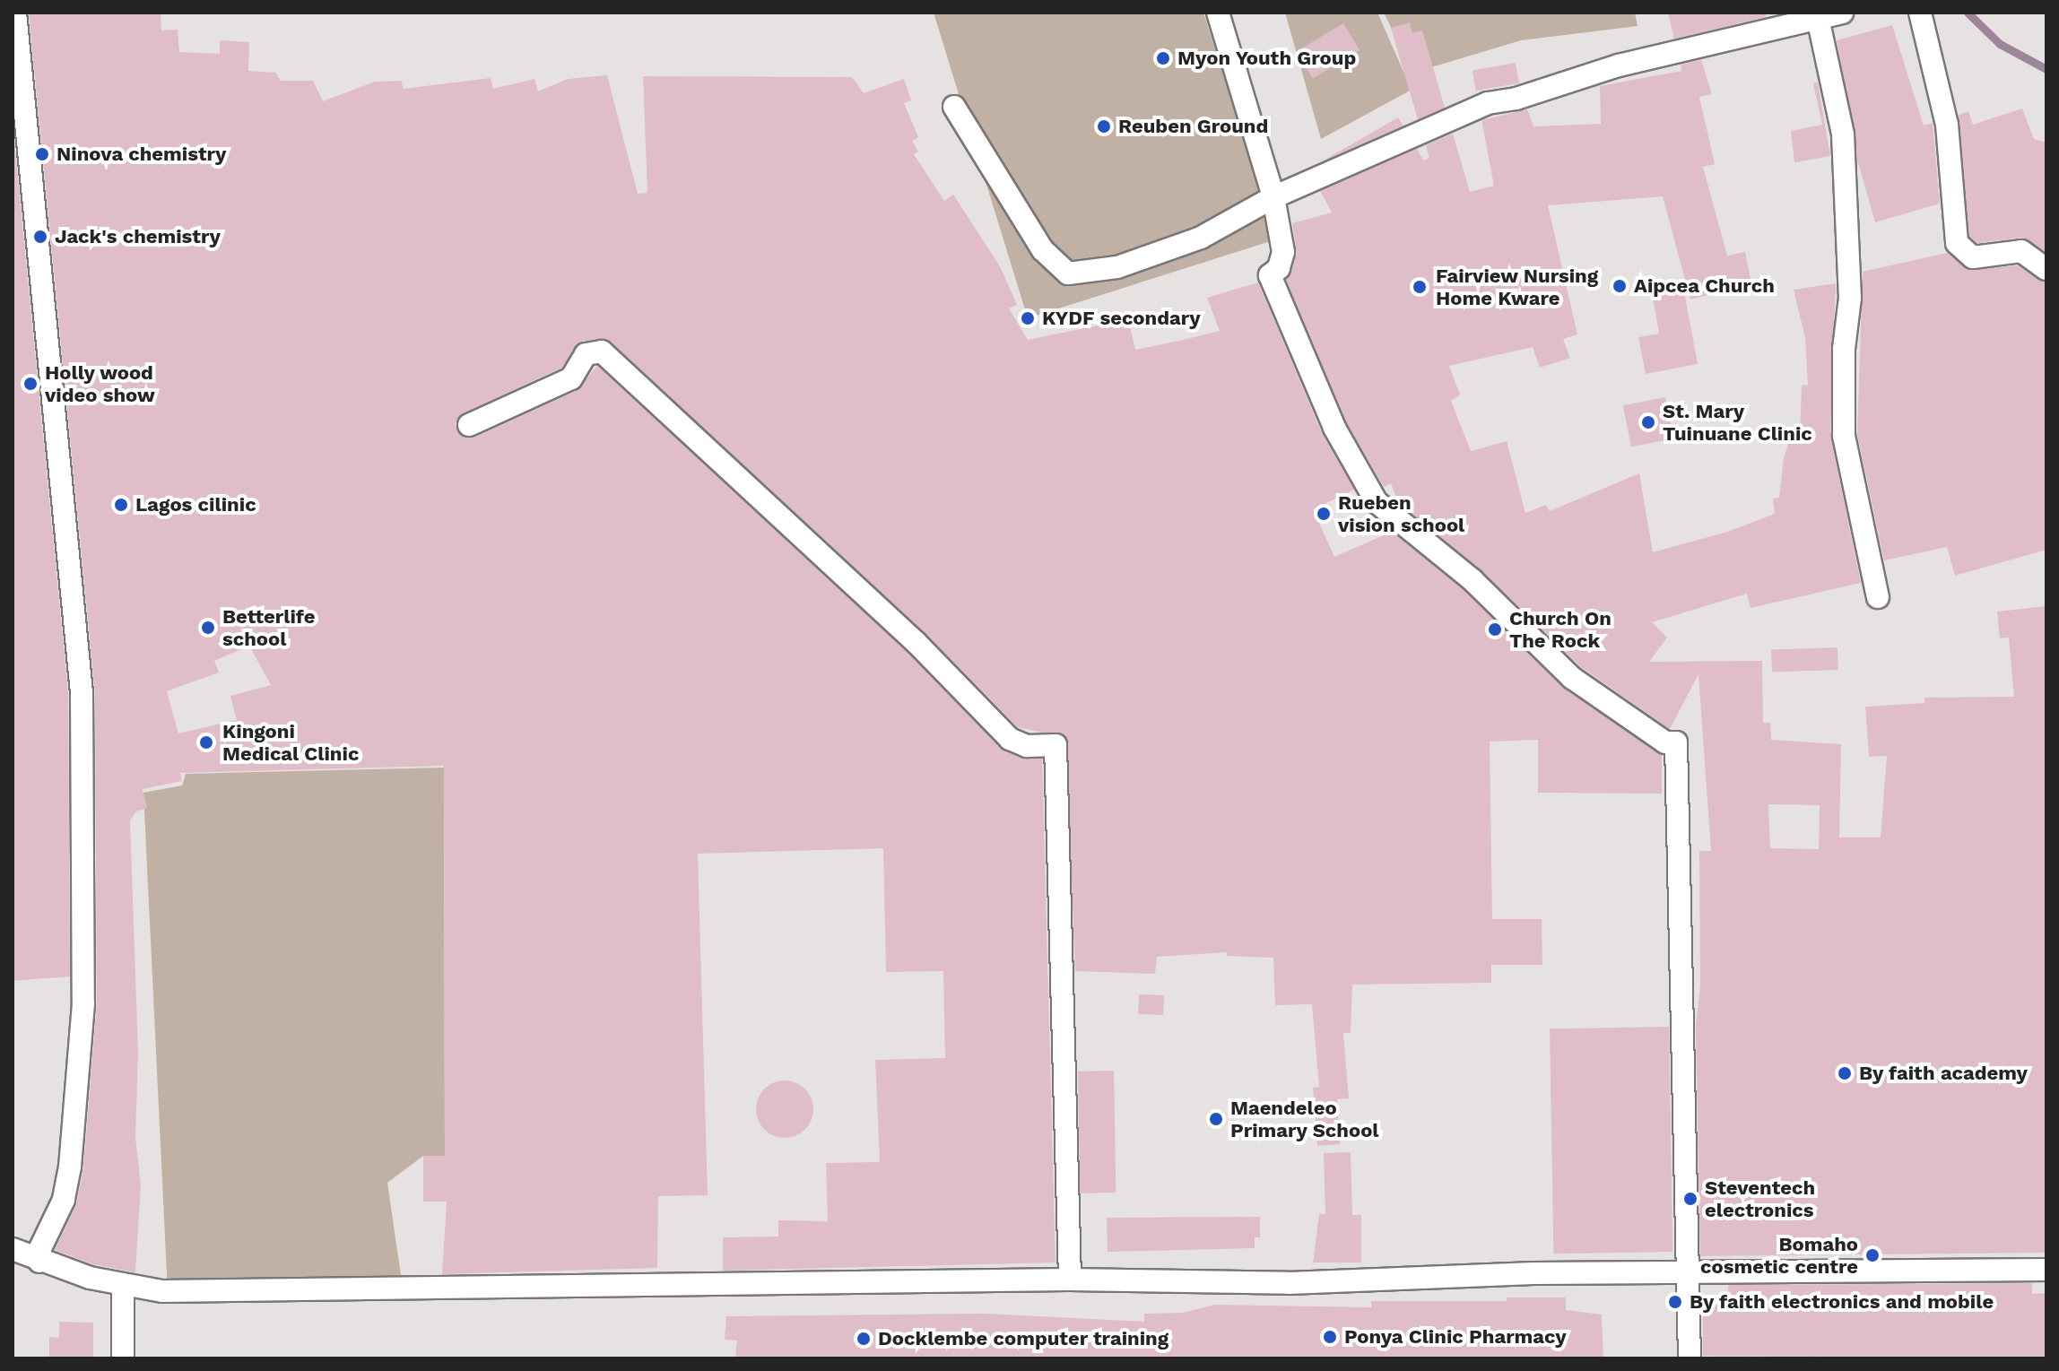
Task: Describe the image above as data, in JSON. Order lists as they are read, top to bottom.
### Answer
{
  "places": [
    "Myon Youth Group",
    "Reuben Ground",
    "Ninova chemistry",
    "Jack's chemistry",
    "Aipcea Church",
    "Fairview Nursing Home Kware",
    "KYDF secondary",
    "Holly wood video show",
    "St. Mary Tuinuane Clinic",
    "Lagos cilinic",
    "Rueben vision school",
    "Betterlife school",
    "Church On The Rock",
    "Kingoni Medical Clinic",
    "By faith academy",
    "Maendeleo Primary School",
    "Steventech electronics",
    "Bomaho cosmetic centre",
    "By faith electronics and mobile",
    "Ponya Clinic Pharmacy",
    "Docklembe computer training"
  ]
}
